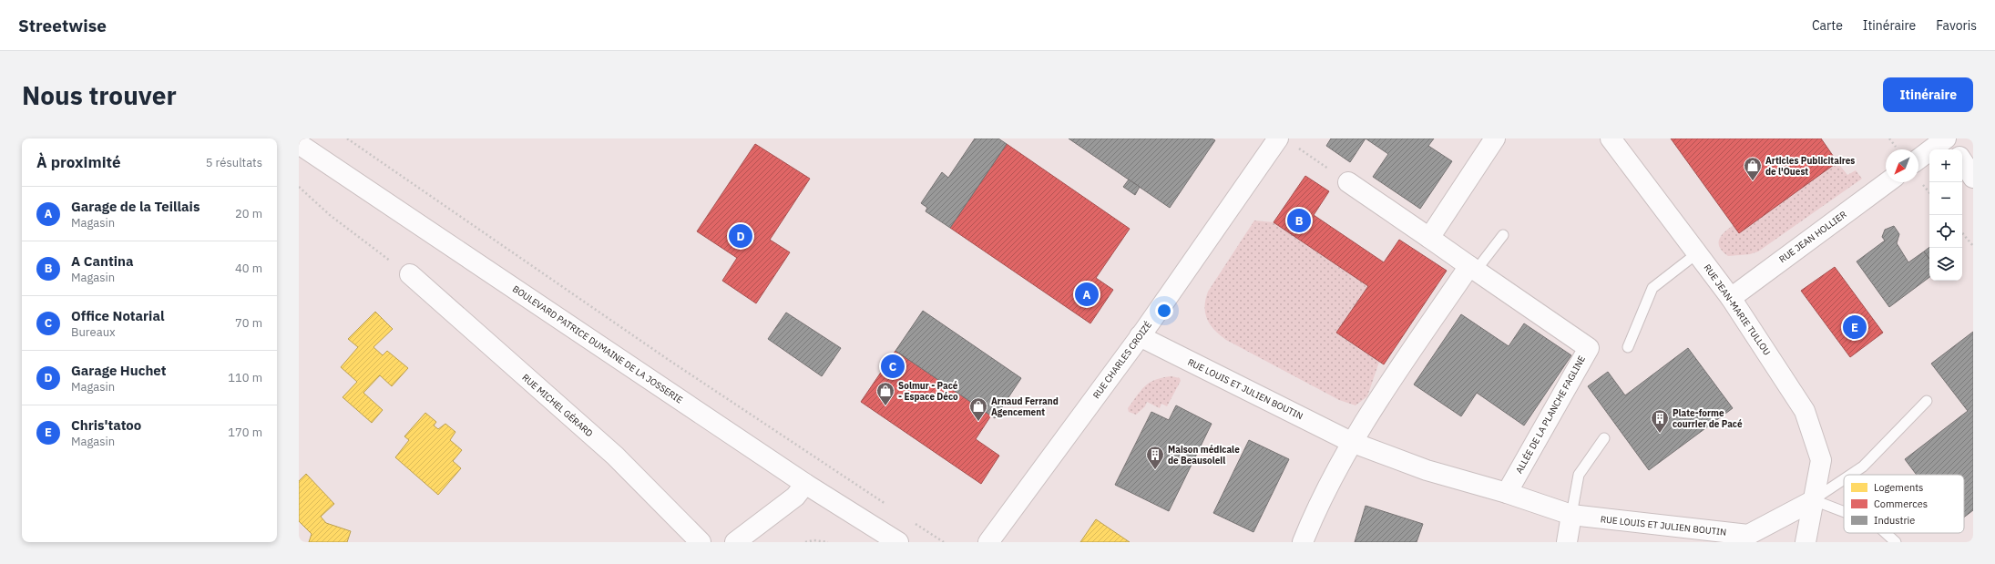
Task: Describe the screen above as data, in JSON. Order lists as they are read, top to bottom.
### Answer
{
  "streets": {
    "street": [
      "RUE JEAN HOLLIER",
      "RUE JEAN-MARIE TULLOU",
      "BOULEVARD PATRICE DUMAINE DE LA JOSSERIE",
      "RUE CHARLES CROIZÉ",
      "RUE LOUIS ET JULIEN BOUTIN",
      "RUE MICHEL GÉRARD",
      "ALLÉE DE LA PLANCHE FAGLINE"
    ]
  },
  "crossings": [
    ["RUE JEAN HOLLIER", "RUE JEAN-MARIE TULLOU"],
    ["RUE JEAN-MARIE TULLOU", "RUE LOUIS ET JULIEN BOUTIN"],
    ["RUE CHARLES CROIZÉ", "RUE LOUIS ET JULIEN BOUTIN"],
    ["RUE LOUIS ET JULIEN BOUTIN", "ALLÉE DE LA PLANCHE FAGLINE"]
  ],
  "places": {
    "shop": ["Articles Publicitaires de l'Ouest", "Solmur - Pacé - Espace Déco", "Arnaud Ferrand Agencement"],
    "building": ["Plate-forme courrier de Pacé", "Maison médicale de Beausoleil"]
  },
  "legend": ["Logements", "Commerces", "Industrie"],
  "north": "bottom left",
  "page": {
    "header": "Streetwise",
    "nav": ["Carte", "Itinéraire", "Favoris"],
    "buttons": "Itinéraire",
    "title": "Nous trouver",
    "heading": ["À proximité", "5 résultats"],
    "map_buttons": ["+", "−"],
    "list": [
      {
        "mark": "A",
        "name": "Garage de la Teillais",
        "note": "Magasin",
        "value": "20 m"
      },
      {
        "mark": "B",
        "name": "A Cantina",
        "note": "Magasin",
        "value": "40 m"
      },
      {
        "mark": "C",
        "name": "Office Notarial",
        "note": "Bureaux",
        "value": "70 m"
      },
      {
        "mark": "D",
        "name": "Garage Huchet",
        "note": "Magasin",
        "value": "110 m"
      },
      {
        "mark": "E",
        "name": "Chris'tatoo",
        "note": "Magasin",
        "value": "170 m"
      }
    ],
    "pins": [
      "B",
      "D",
      "A",
      "E",
      "C"
    ]
  }
}
